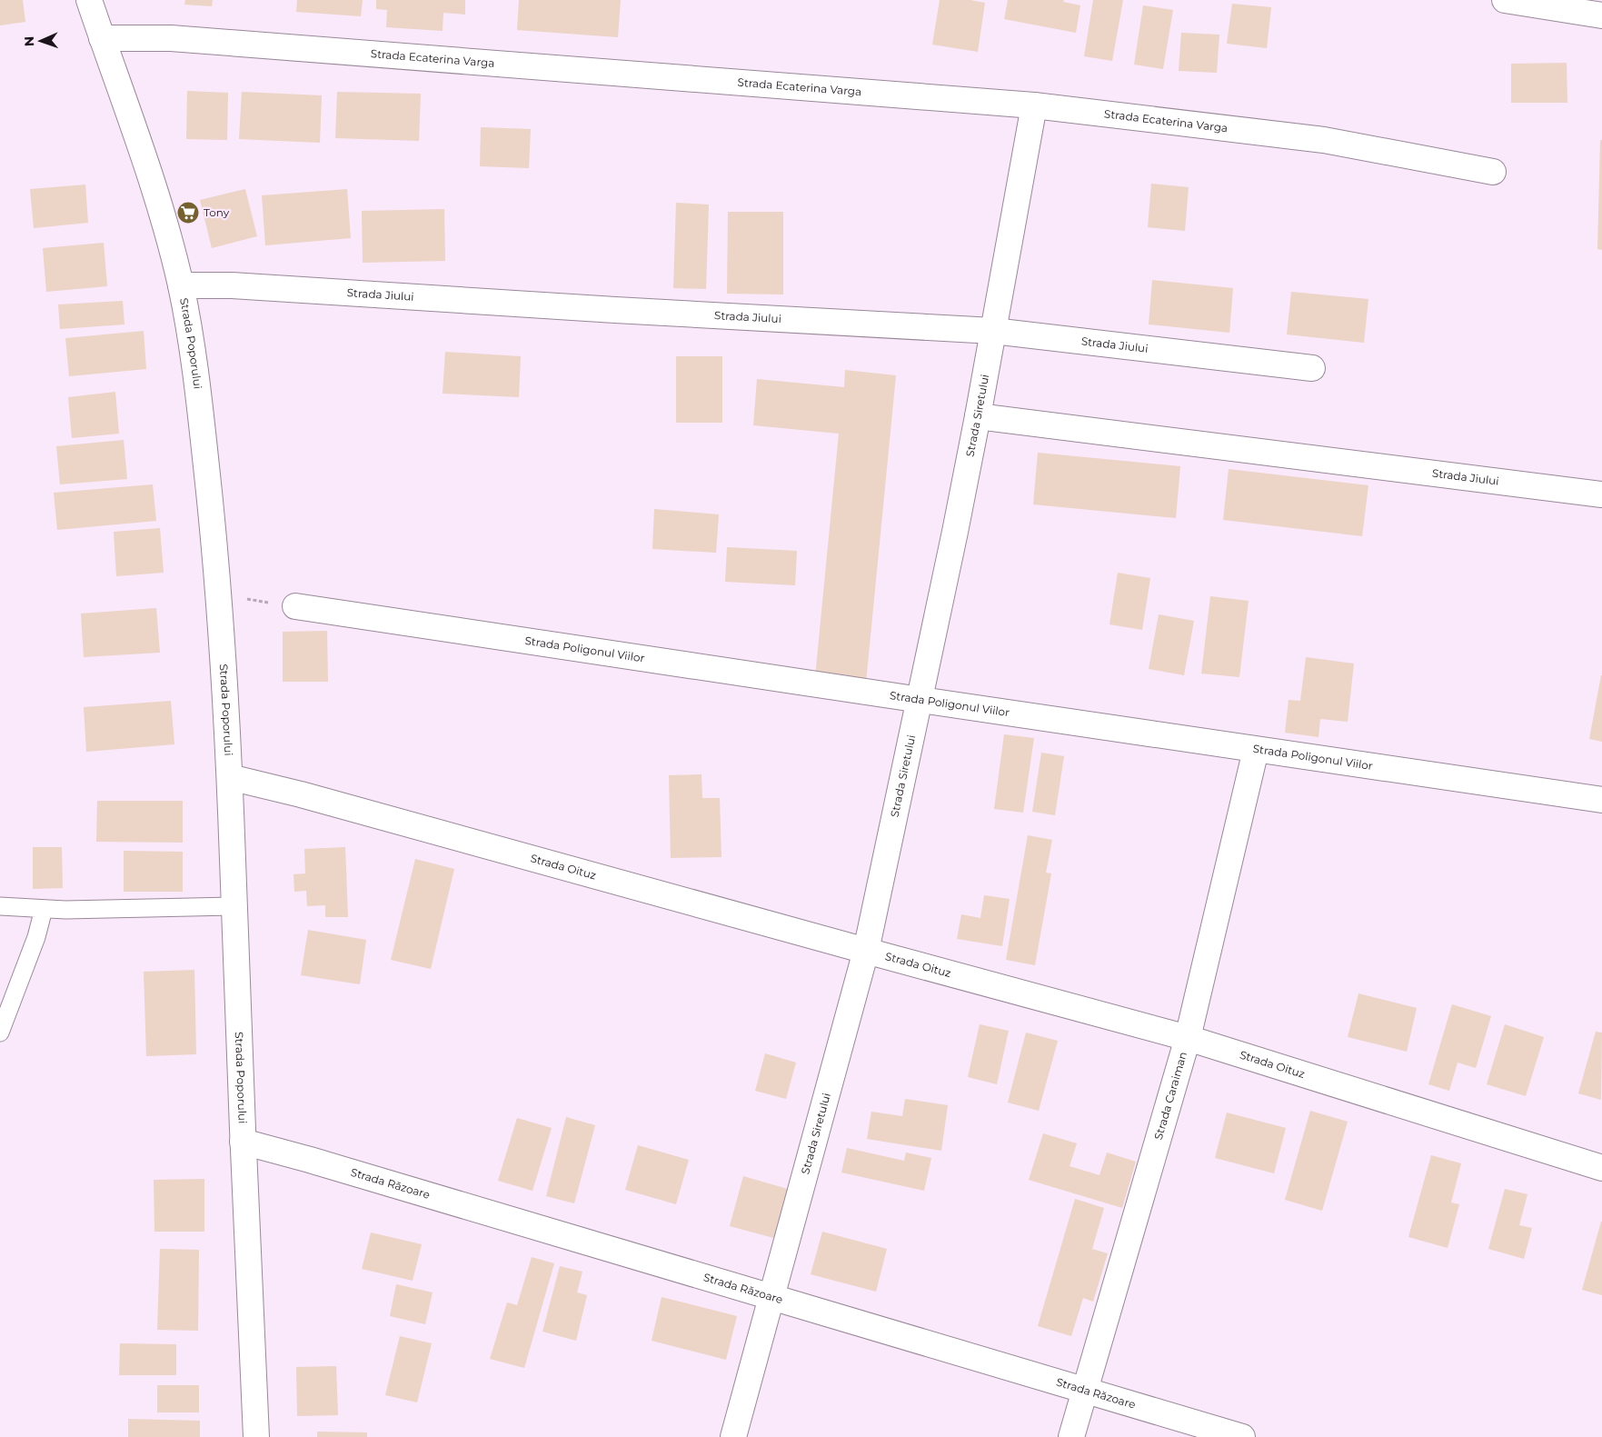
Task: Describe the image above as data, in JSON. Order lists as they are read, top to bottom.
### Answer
{
  "streets": {
    "street": [
      "Strada Ecaterina Varga",
      "Strada Jiului",
      "Strada Poporului",
      "Strada Siretului",
      "Strada Poligonul Viilor",
      "Strada Oituz",
      "Strada Caraiman",
      "Strada Răzoare"
    ]
  },
  "crossings": [
    ["Strada Ecaterina Varga", "Strada Poporului"],
    ["Strada Ecaterina Varga", "Strada Siretului"],
    ["Strada Jiului", "Strada Poporului"],
    ["Strada Jiului", "Strada Siretului"],
    ["Strada Poporului", "Strada Oituz"],
    ["Strada Poporului", "Strada Răzoare"],
    ["Strada Siretului", "Strada Poligonul Viilor"],
    ["Strada Siretului", "Strada Oituz"],
    ["Strada Siretului", "Strada Răzoare"],
    ["Strada Poligonul Viilor", "Strada Caraiman"],
    ["Strada Oituz", "Strada Caraiman"],
    ["Strada Caraiman", "Strada Răzoare"]
  ],
  "places": {
    "supermarket": ["Tony"]
  },
  "north": "left"
}
